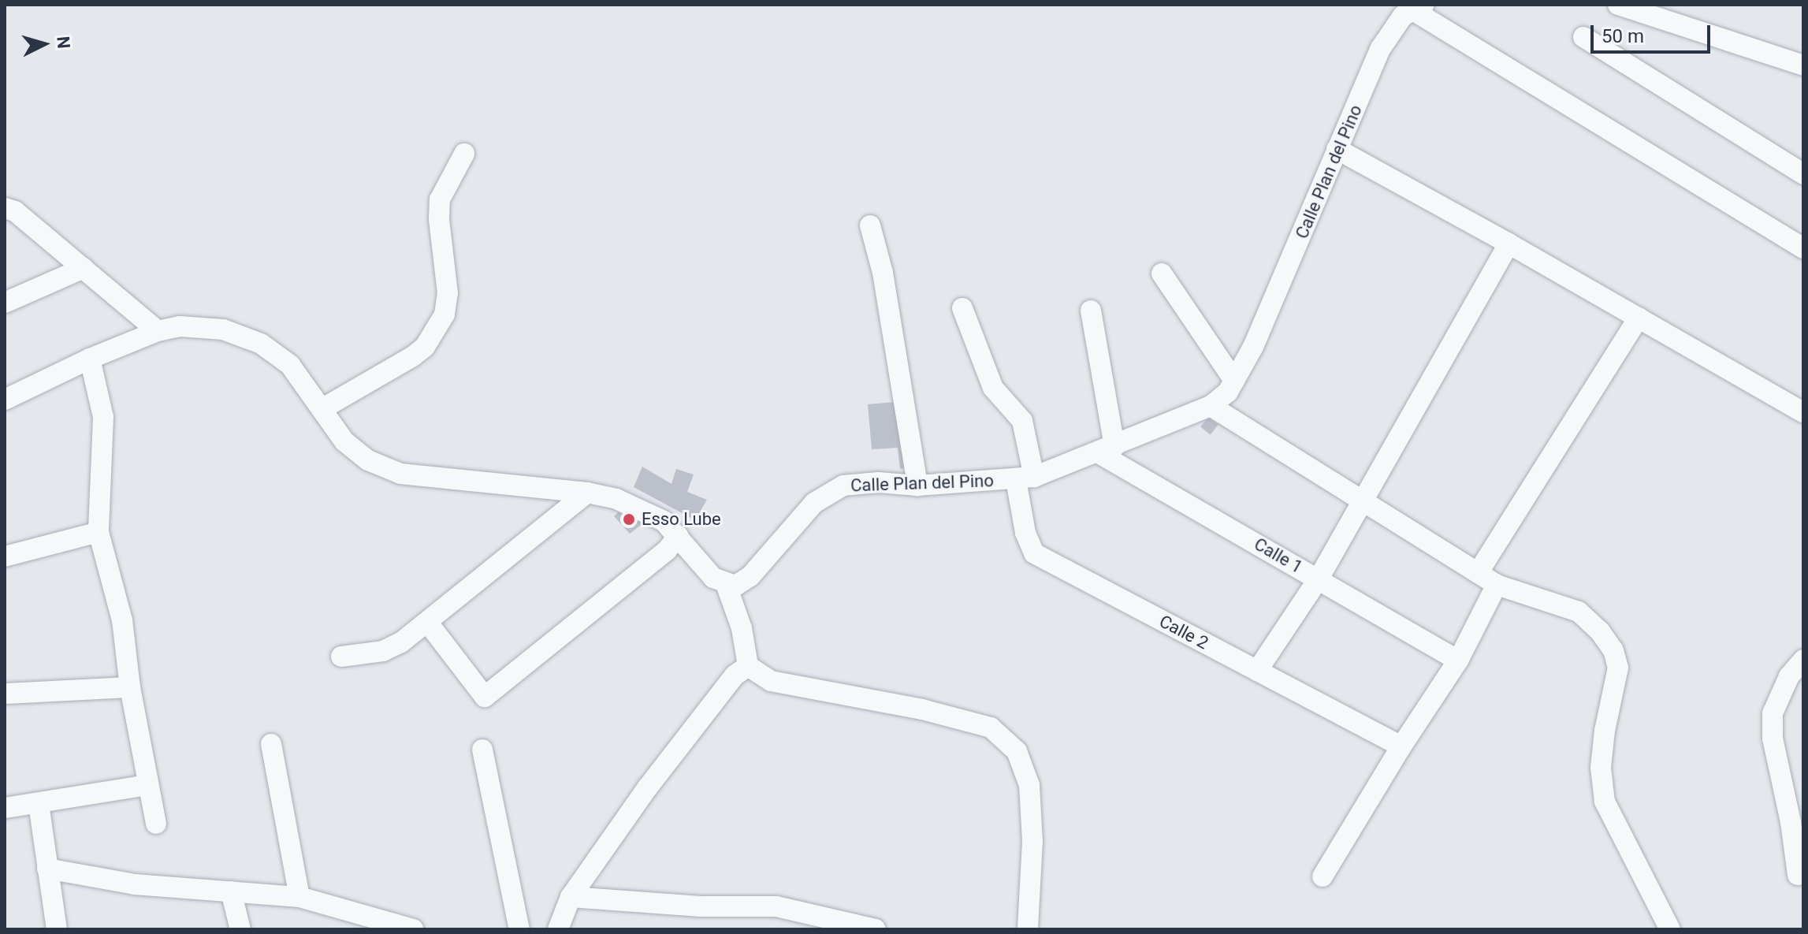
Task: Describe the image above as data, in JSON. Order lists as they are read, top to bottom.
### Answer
{
  "streets": {
    "street": ["Calle Plan del Pino", "Calle 1", "Calle 2"]
  },
  "crossings": [
    ["Calle Plan del Pino", "Calle 1"],
    ["Calle Plan del Pino", "Calle 2"]
  ],
  "places": ["Esso Lube"],
  "scale_bar": "50 m",
  "north": "right"
}
